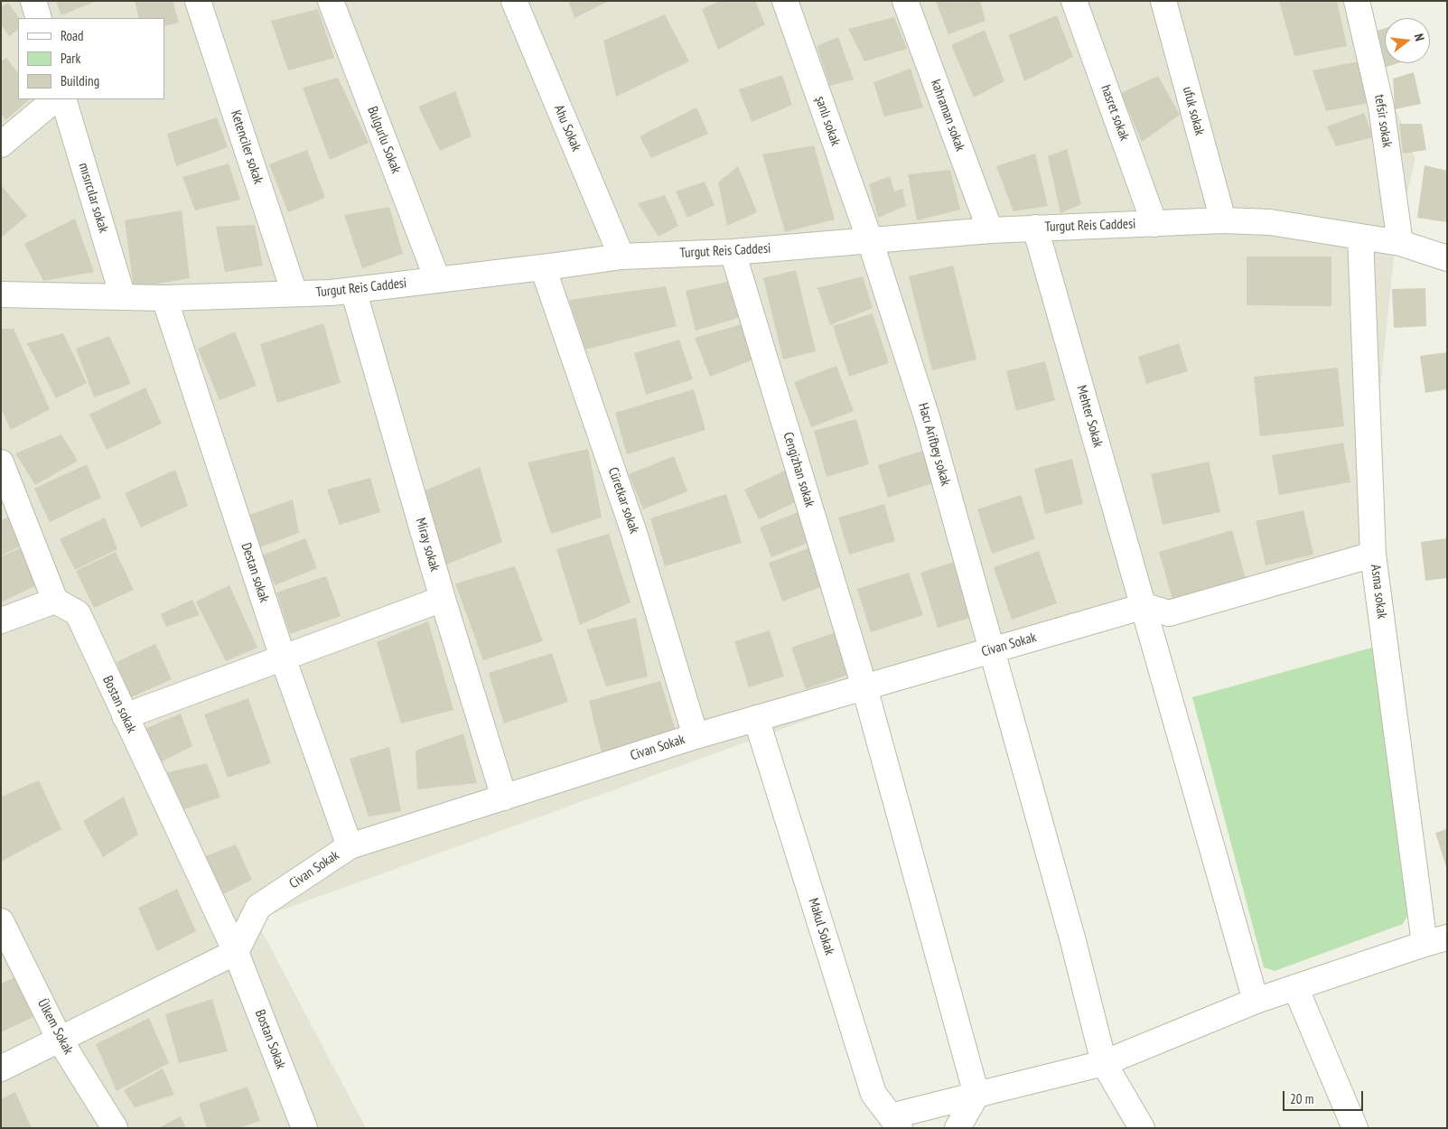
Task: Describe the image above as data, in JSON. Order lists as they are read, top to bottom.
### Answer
{
  "streets": {
    "street": [
      "ufuk sokak",
      "hasret sokak",
      "kahraman sokak",
      "şanlı sokak",
      "tefsir sokak",
      "Ahu Sokak",
      "Bulgurlu Sokak",
      "Ketenciler sokak",
      "mısırcılar sokak",
      "Turgut Reis Caddesi",
      "Mehter Sokak",
      "Hacı Arifbey sokak",
      "Cengizhan sokak",
      "Cüretkar sokak",
      "Miray sokak",
      "Destan sokak",
      "Asma sokak",
      "Civan Sokak",
      "Bostan sokak",
      "Makul Sokak",
      "Ülkem Sokak",
      "Bostan Sokak"
    ]
  },
  "crossings": [
    ["ufuk sokak", "Turgut Reis Caddesi"],
    ["hasret sokak", "Turgut Reis Caddesi"],
    ["kahraman sokak", "Turgut Reis Caddesi"],
    ["şanlı sokak", "Turgut Reis Caddesi"],
    ["şanlı sokak", "Hacı Arifbey sokak"],
    ["tefsir sokak", "Turgut Reis Caddesi"],
    ["Ahu Sokak", "Turgut Reis Caddesi"],
    ["Bulgurlu Sokak", "Turgut Reis Caddesi"],
    ["Ketenciler sokak", "Turgut Reis Caddesi"],
    ["mısırcılar sokak", "Turgut Reis Caddesi"],
    ["Turgut Reis Caddesi", "Mehter Sokak"],
    ["Turgut Reis Caddesi", "Hacı Arifbey sokak"],
    ["Turgut Reis Caddesi", "Cengizhan sokak"],
    ["Turgut Reis Caddesi", "Cüretkar sokak"],
    ["Turgut Reis Caddesi", "Miray sokak"],
    ["Turgut Reis Caddesi", "Destan sokak"],
    ["Turgut Reis Caddesi", "Asma sokak"],
    ["Mehter Sokak", "Civan Sokak"],
    ["Hacı Arifbey sokak", "Civan Sokak"],
    ["Cengizhan sokak", "Civan Sokak"],
    ["Cüretkar sokak", "Civan Sokak"],
    ["Miray sokak", "Civan Sokak"],
    ["Destan sokak", "Civan Sokak"],
    ["Civan Sokak", "Bostan sokak"],
    ["Civan Sokak", "Makul Sokak"],
    ["Civan Sokak", "Bostan Sokak"],
    ["Bostan sokak", "Bostan Sokak"]
  ],
  "legend": ["Road", "Park", "Building"],
  "scale_bar": "20 m",
  "north": "right"
}
